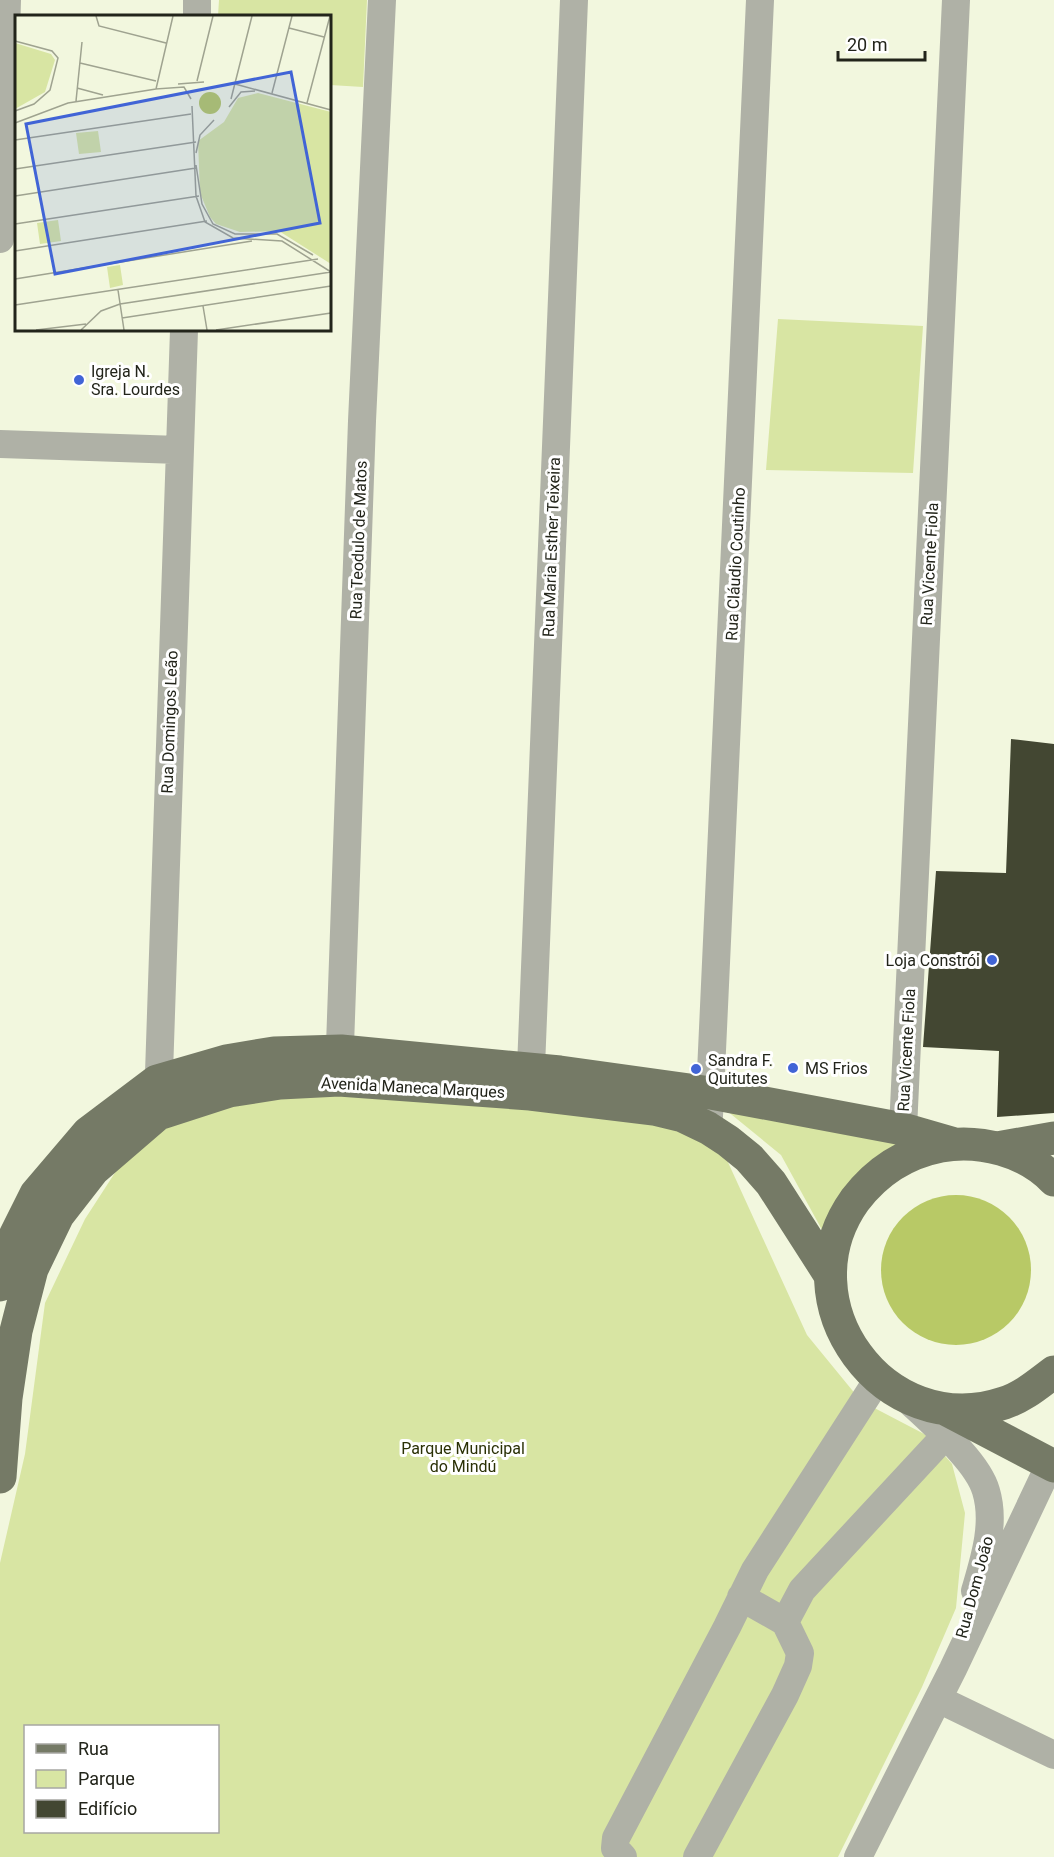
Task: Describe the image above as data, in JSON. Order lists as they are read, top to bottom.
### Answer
{
  "streets": {
    "main road": ["Avenida Maneca Marques"],
    "street": [
      "Rua Teodulo de Matos",
      "Rua Maria Esther Teixeira",
      "Rua Cláudio Coutinho",
      "Rua Vicente Fiola",
      "Rua Domingos Leão",
      "Rua Dom João"
    ]
  },
  "crossings": [
    ["Rua Teodulo de Matos", "Avenida Maneca Marques"],
    ["Rua Maria Esther Teixeira", "Avenida Maneca Marques"],
    ["Rua Cláudio Coutinho", "Avenida Maneca Marques"],
    ["Rua Vicente Fiola", "Avenida Maneca Marques"],
    ["Rua Domingos Leão", "Avenida Maneca Marques"]
  ],
  "parks": ["Parque Municipal do Mindú"],
  "places": [
    "Igreja N. Sra. Lourdes",
    "Loja Constrói",
    "MS Frios",
    "Sandra F. Quitutes"
  ],
  "legend": ["Rua", "Parque", "Edifício"],
  "scale_bar": "20 m"
}
